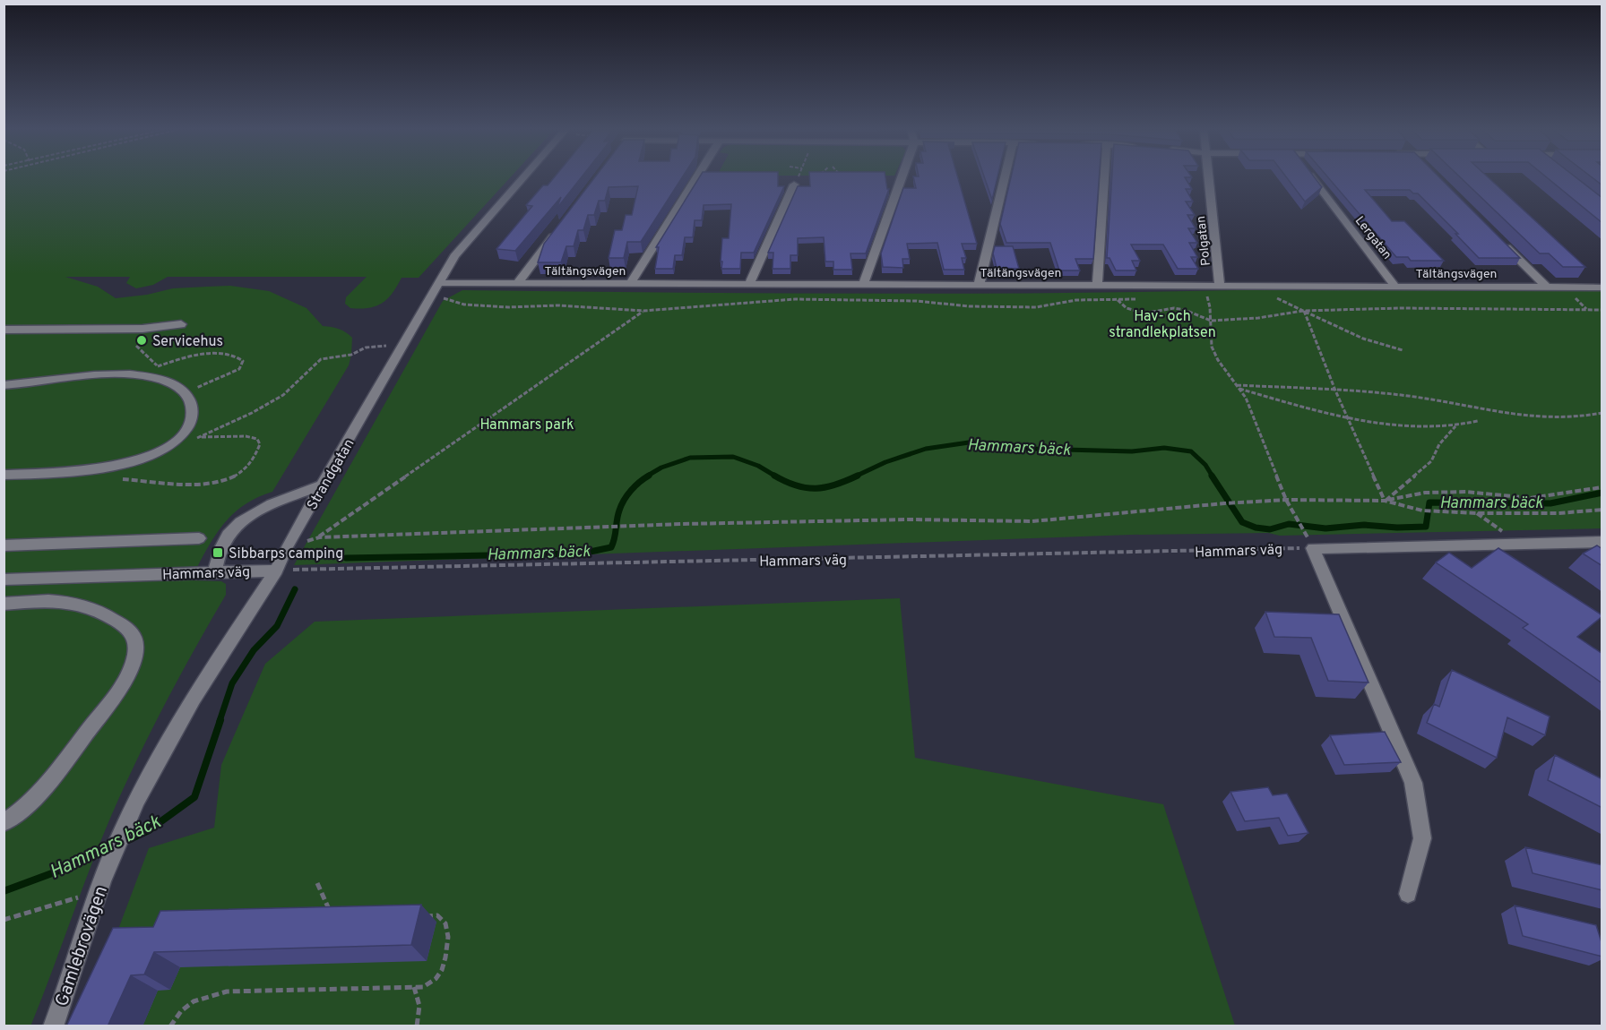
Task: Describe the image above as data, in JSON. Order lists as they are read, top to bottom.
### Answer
{
  "streets": {
    "street": [
      "Lergatan",
      "Polgatan",
      "Tältängsvägen",
      "Strandgatan",
      "Hammars väg",
      "Gamlebrovägen"
    ]
  },
  "crossings": [
    ["Lergatan", "Tältängsvägen"],
    ["Polgatan", "Tältängsvägen"],
    ["Tältängsvägen", "Strandgatan"],
    ["Strandgatan", "Hammars väg"],
    ["Strandgatan", "Gamlebrovägen"]
  ],
  "water": ["Hammars bäck"],
  "parks": ["Hav- och strandlekplatsen", "Hammars park"],
  "places": {
    "other": ["Servicehus"],
    "transit": ["Sibbarps camping"]
  }
}
